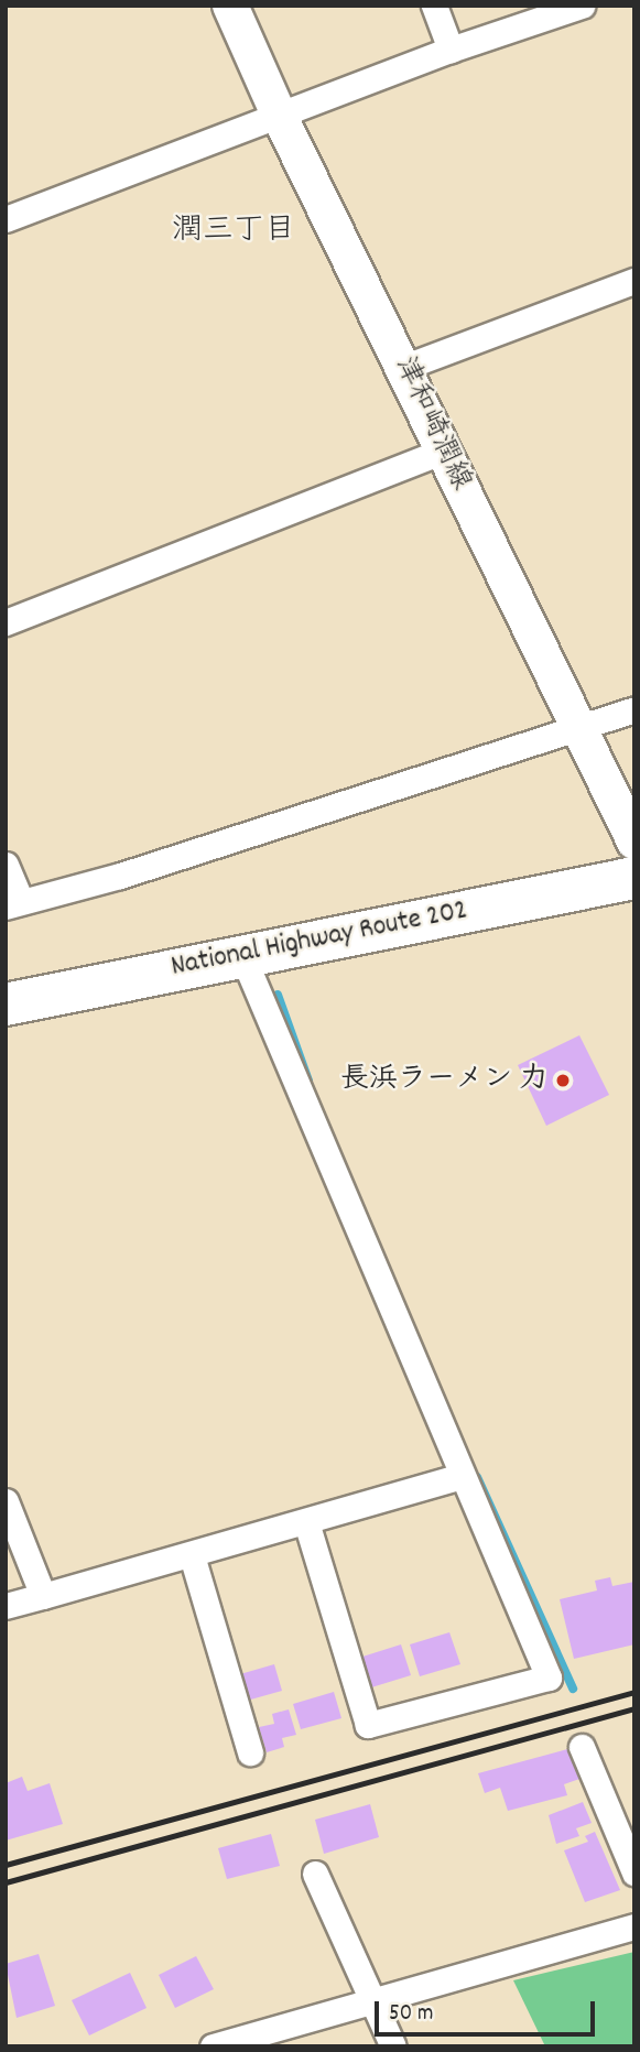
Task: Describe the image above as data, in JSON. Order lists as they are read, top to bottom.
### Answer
{
  "streets": {
    "highway": ["National Highway Route 202"],
    "main road": ["津和崎潤線"]
  },
  "districts": ["潤三丁目"],
  "places": ["長浜ラーメン 力"],
  "scale_bar": "50 m"
}
